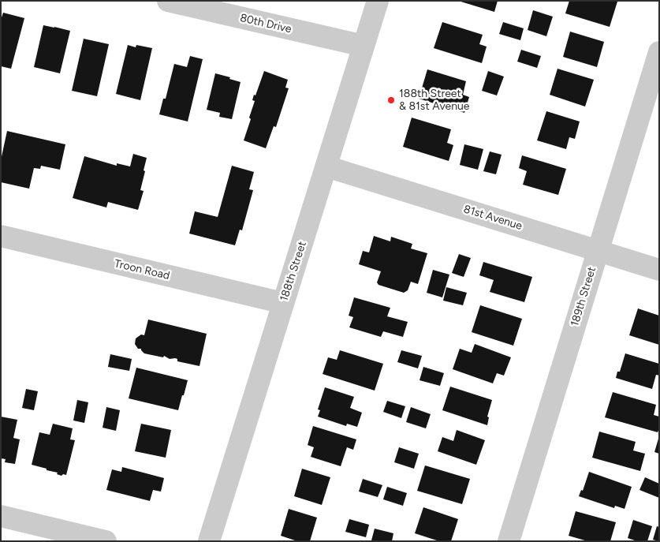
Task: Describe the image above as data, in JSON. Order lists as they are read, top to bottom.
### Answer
{
  "streets": {
    "street": [
      "80th Drive",
      "81st Avenue",
      "Troon Road",
      "188th Street",
      "189th Street"
    ]
  },
  "crossings": [
    ["80th Drive", "188th Street"],
    ["81st Avenue", "188th Street"],
    ["81st Avenue", "189th Street"],
    ["Troon Road", "188th Street"]
  ],
  "places": ["188th Street & 81st Avenue"]
}
